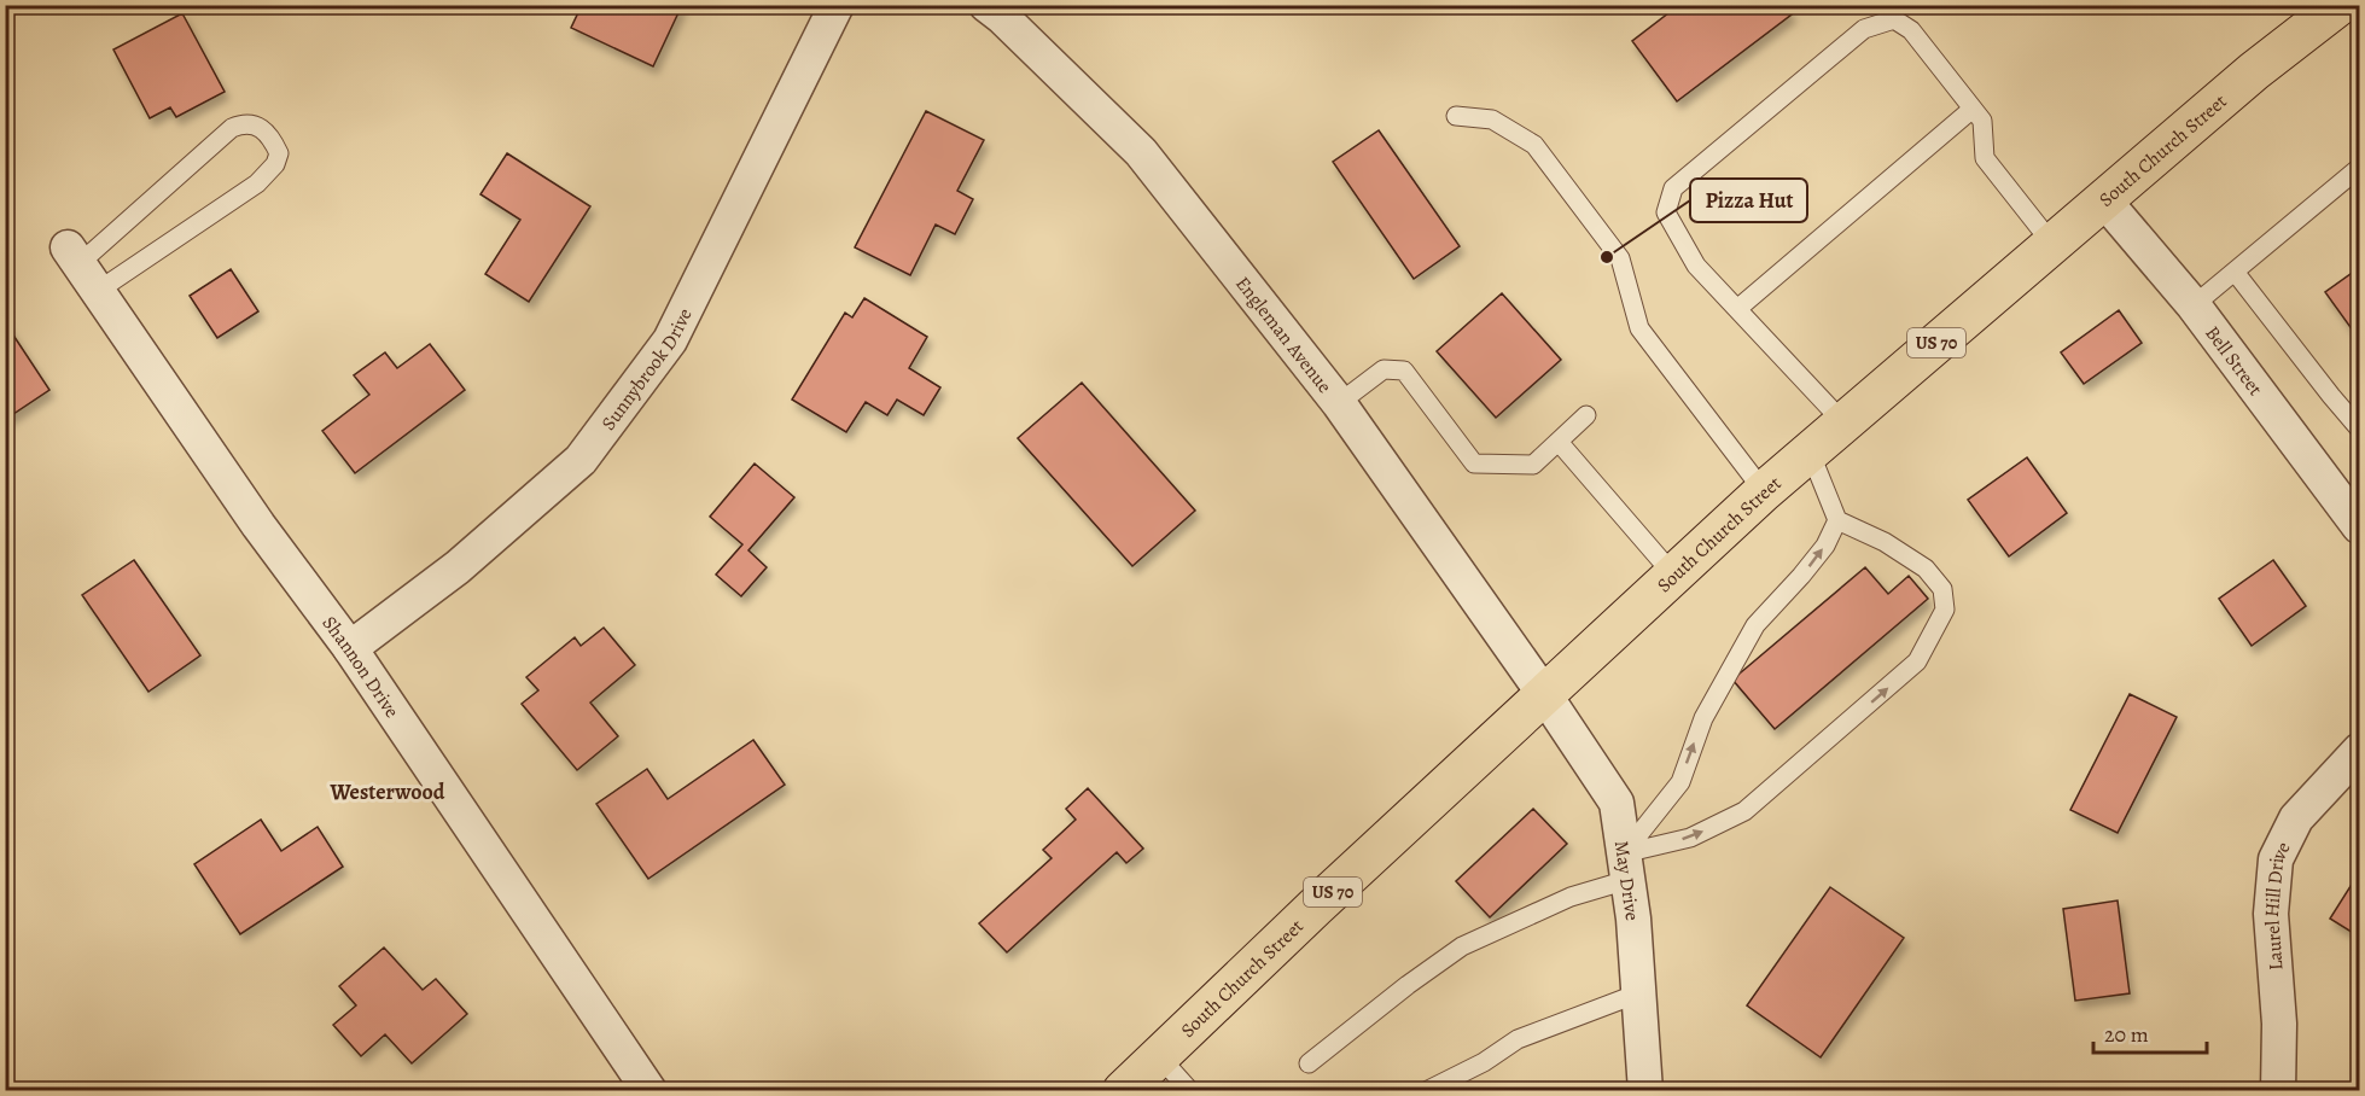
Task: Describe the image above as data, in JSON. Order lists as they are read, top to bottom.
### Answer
{
  "streets": {
    "main road": ["South Church Street", "US 70"],
    "street": [
      "Engleman Avenue",
      "Bell Street",
      "Sunnybrook Drive",
      "Shannon Drive",
      "May Drive",
      "Laurel Hill Drive"
    ]
  },
  "crossings": [
    ["South Church Street", "Engleman Avenue"],
    ["South Church Street", "Bell Street"],
    ["South Church Street", "May Drive"],
    ["Engleman Avenue", "May Drive"],
    ["Sunnybrook Drive", "Shannon Drive"]
  ],
  "districts": ["Westerwood"],
  "places": ["Pizza Hut"],
  "scale_bar": "20 m"
}
